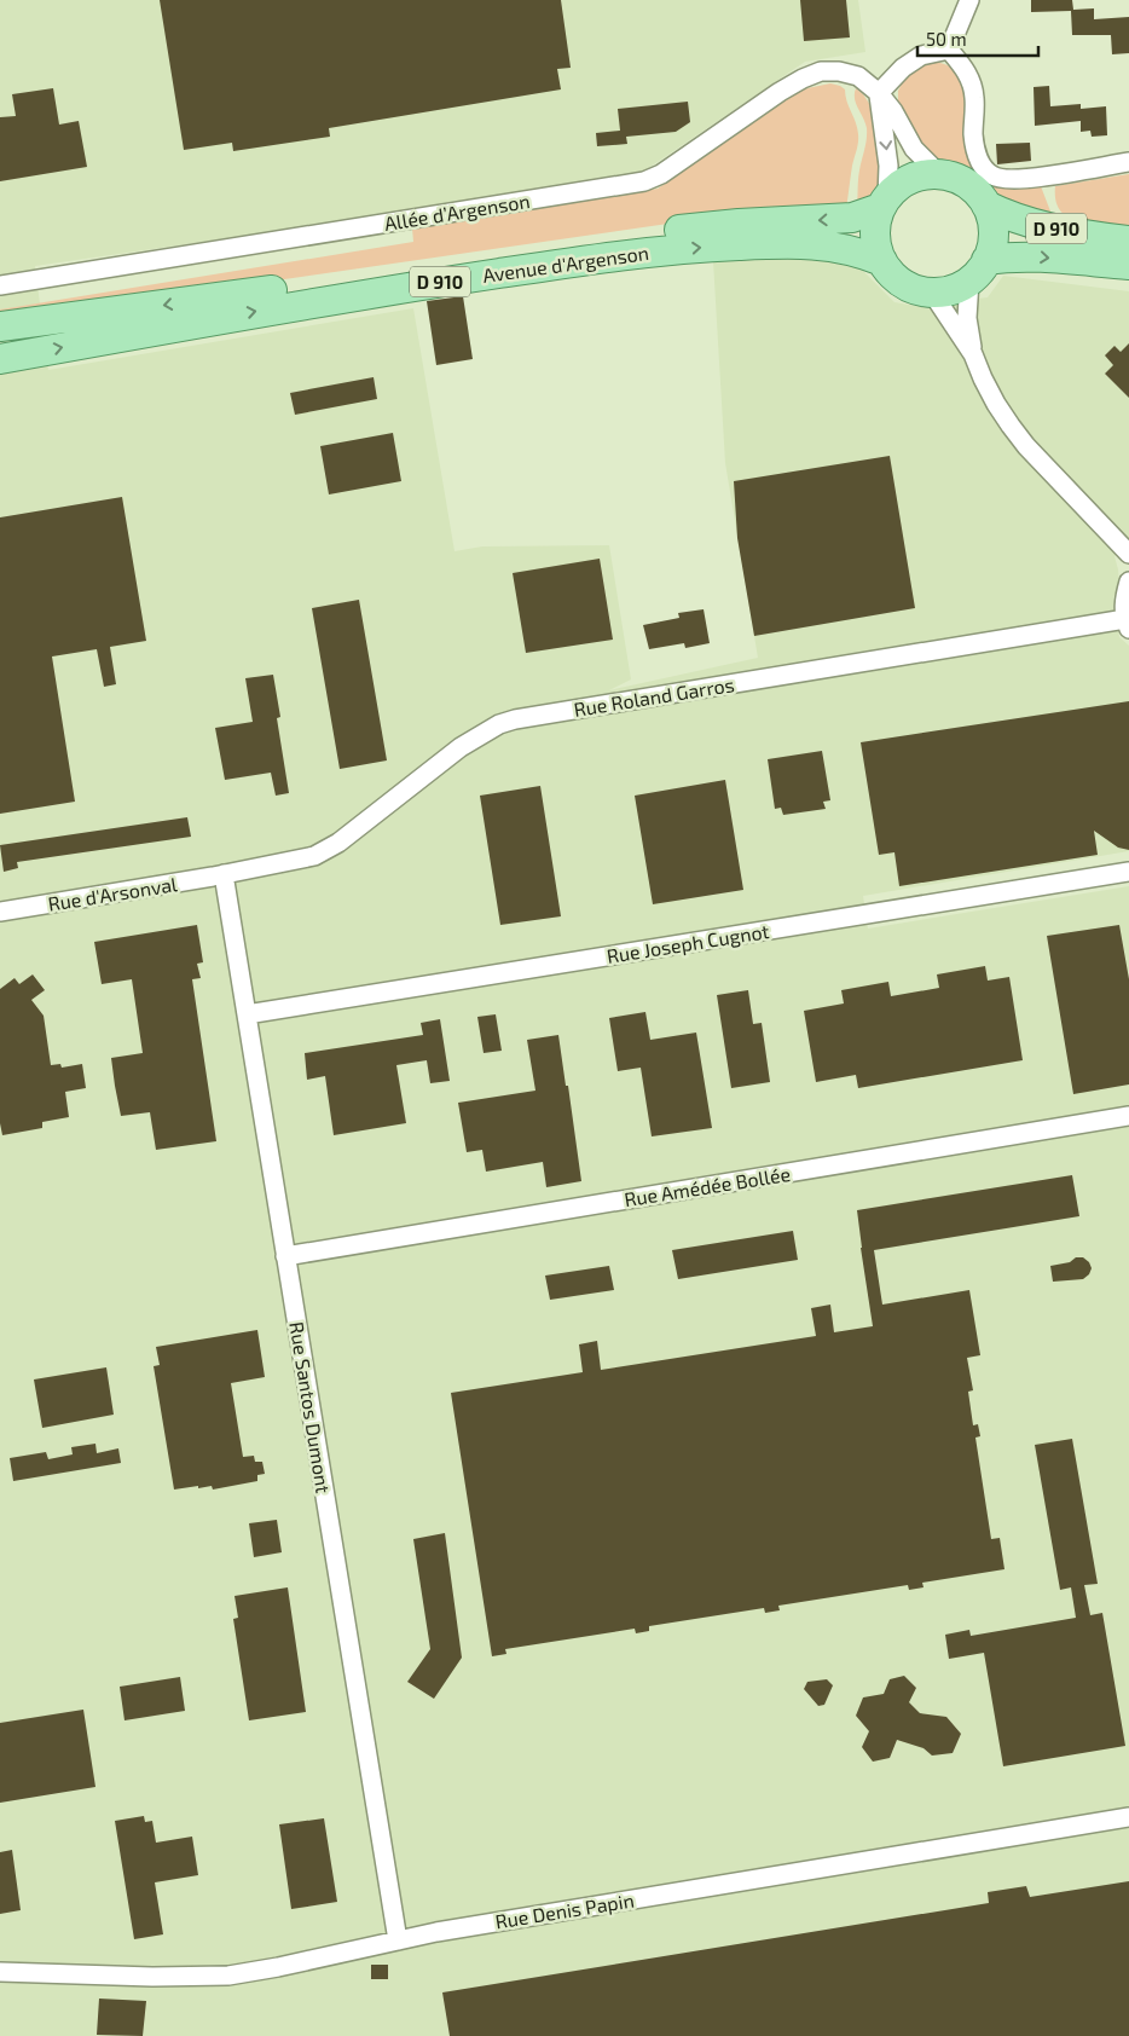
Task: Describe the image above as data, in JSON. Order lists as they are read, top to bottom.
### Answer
{
  "streets": {
    "main road": ["D 910", "Avenue d'Argenson"],
    "street": [
      "Allée d’Argenson",
      "Rue Roland Garros",
      "Rue d'Arsonval",
      "Rue Joseph Cugnot",
      "Rue Amédée Bollée",
      "Rue Santos Dumont",
      "Rue Denis Papin"
    ]
  },
  "crossings": [
    ["Allée d’Argenson", "D 910"],
    ["Allée d’Argenson", "Avenue d'Argenson"],
    ["D 910", "Avenue d'Argenson"],
    ["Rue Roland Garros", "Rue d'Arsonval"],
    ["Rue Roland Garros", "Rue Santos Dumont"],
    ["Rue d'Arsonval", "Rue Santos Dumont"],
    ["Rue Joseph Cugnot", "Rue Santos Dumont"],
    ["Rue Amédée Bollée", "Rue Santos Dumont"],
    ["Rue Santos Dumont", "Rue Denis Papin"]
  ],
  "scale_bar": "50 m"
}
